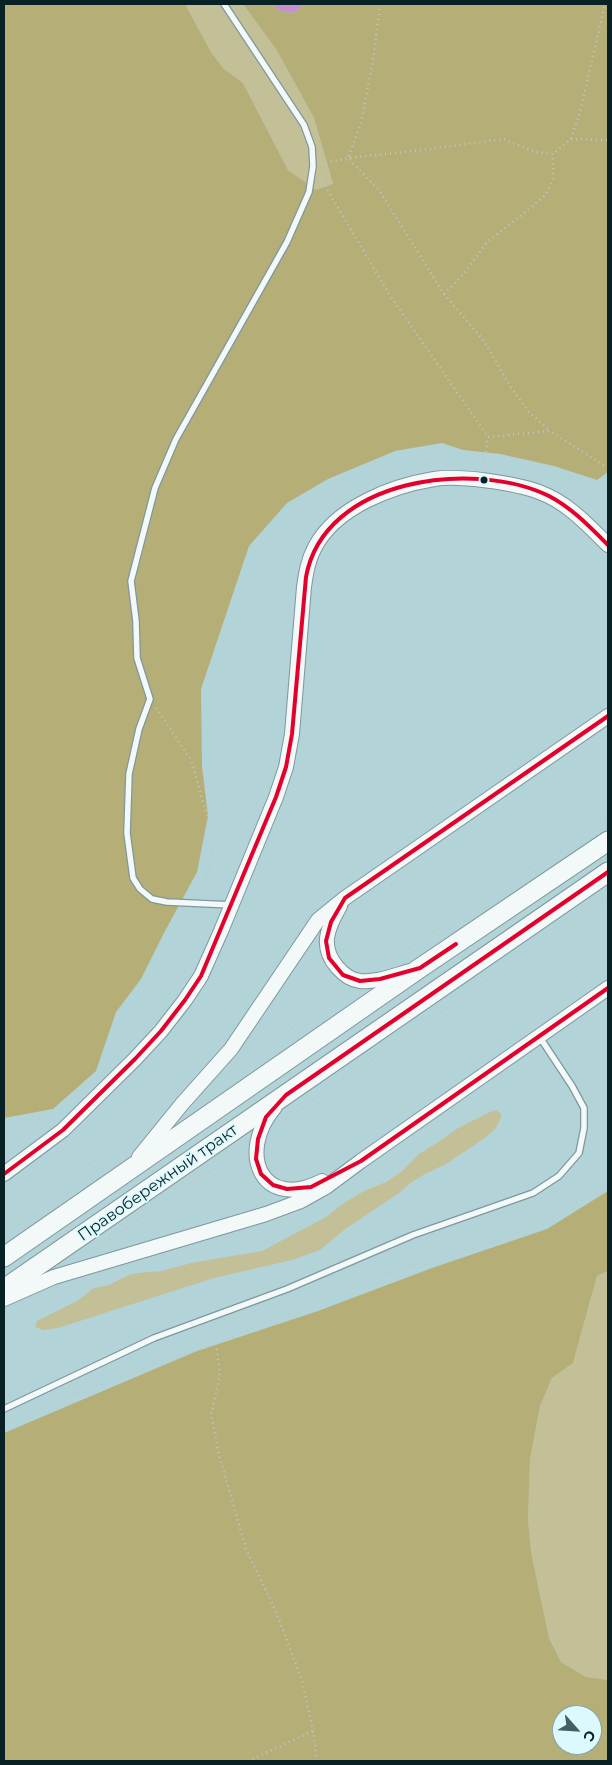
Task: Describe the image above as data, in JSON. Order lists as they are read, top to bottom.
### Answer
{
  "streets": {
    "highway": ["Правобережный тракт"]
  },
  "north": "bottom right"
}
